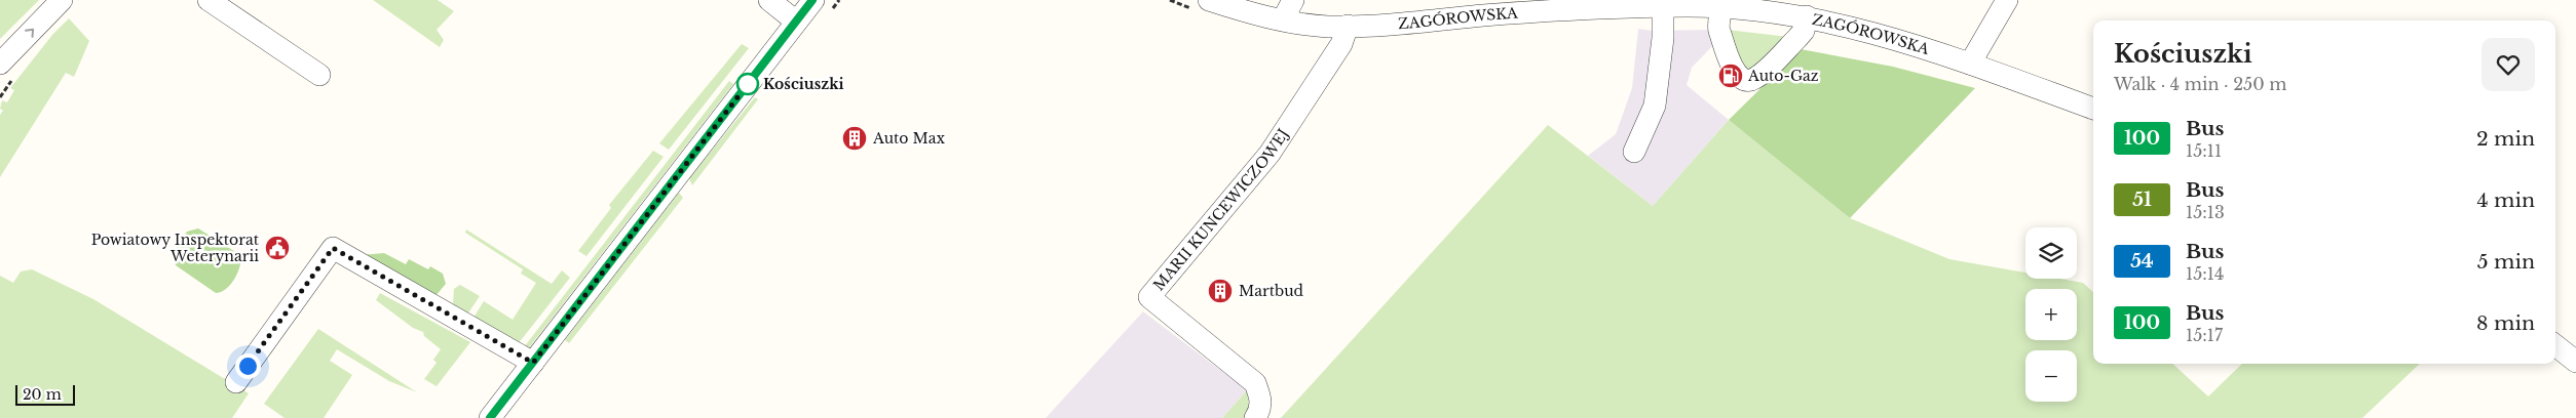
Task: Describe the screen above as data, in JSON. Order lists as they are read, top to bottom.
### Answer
{
  "streets": {
    "street": ["ZAGÓROWSKA", "MARII KUNCEWICZOWEJ"]
  },
  "crossings": [
    ["ZAGÓROWSKA", "MARII KUNCEWICZOWEJ"]
  ],
  "places": {
    "fuel station": ["Auto-Gaz"],
    "other": ["Kościuszki"],
    "building": ["Auto Max", "Martbud"],
    "public building": ["Powiatowy Inspektorat Weterynarii"]
  },
  "lines": ["bus line 100"],
  "scale_bar": "20 m",
  "page": {
    "heading": ["Kościuszki", "Walk · 4 min · 250 m"],
    "list": [
      {
        "mark": "100",
        "name": "Bus",
        "note": "15:11",
        "value": "2 min"
      },
      {
        "mark": "51",
        "name": "Bus",
        "note": "15:13",
        "value": "4 min"
      },
      {
        "mark": "54",
        "name": "Bus",
        "note": "15:14",
        "value": "5 min"
      },
      {
        "mark": "100",
        "name": "Bus",
        "note": "15:17",
        "value": "8 min"
      }
    ],
    "map_buttons": ["+", "−"],
    "scale": "20 m"
  }
}
